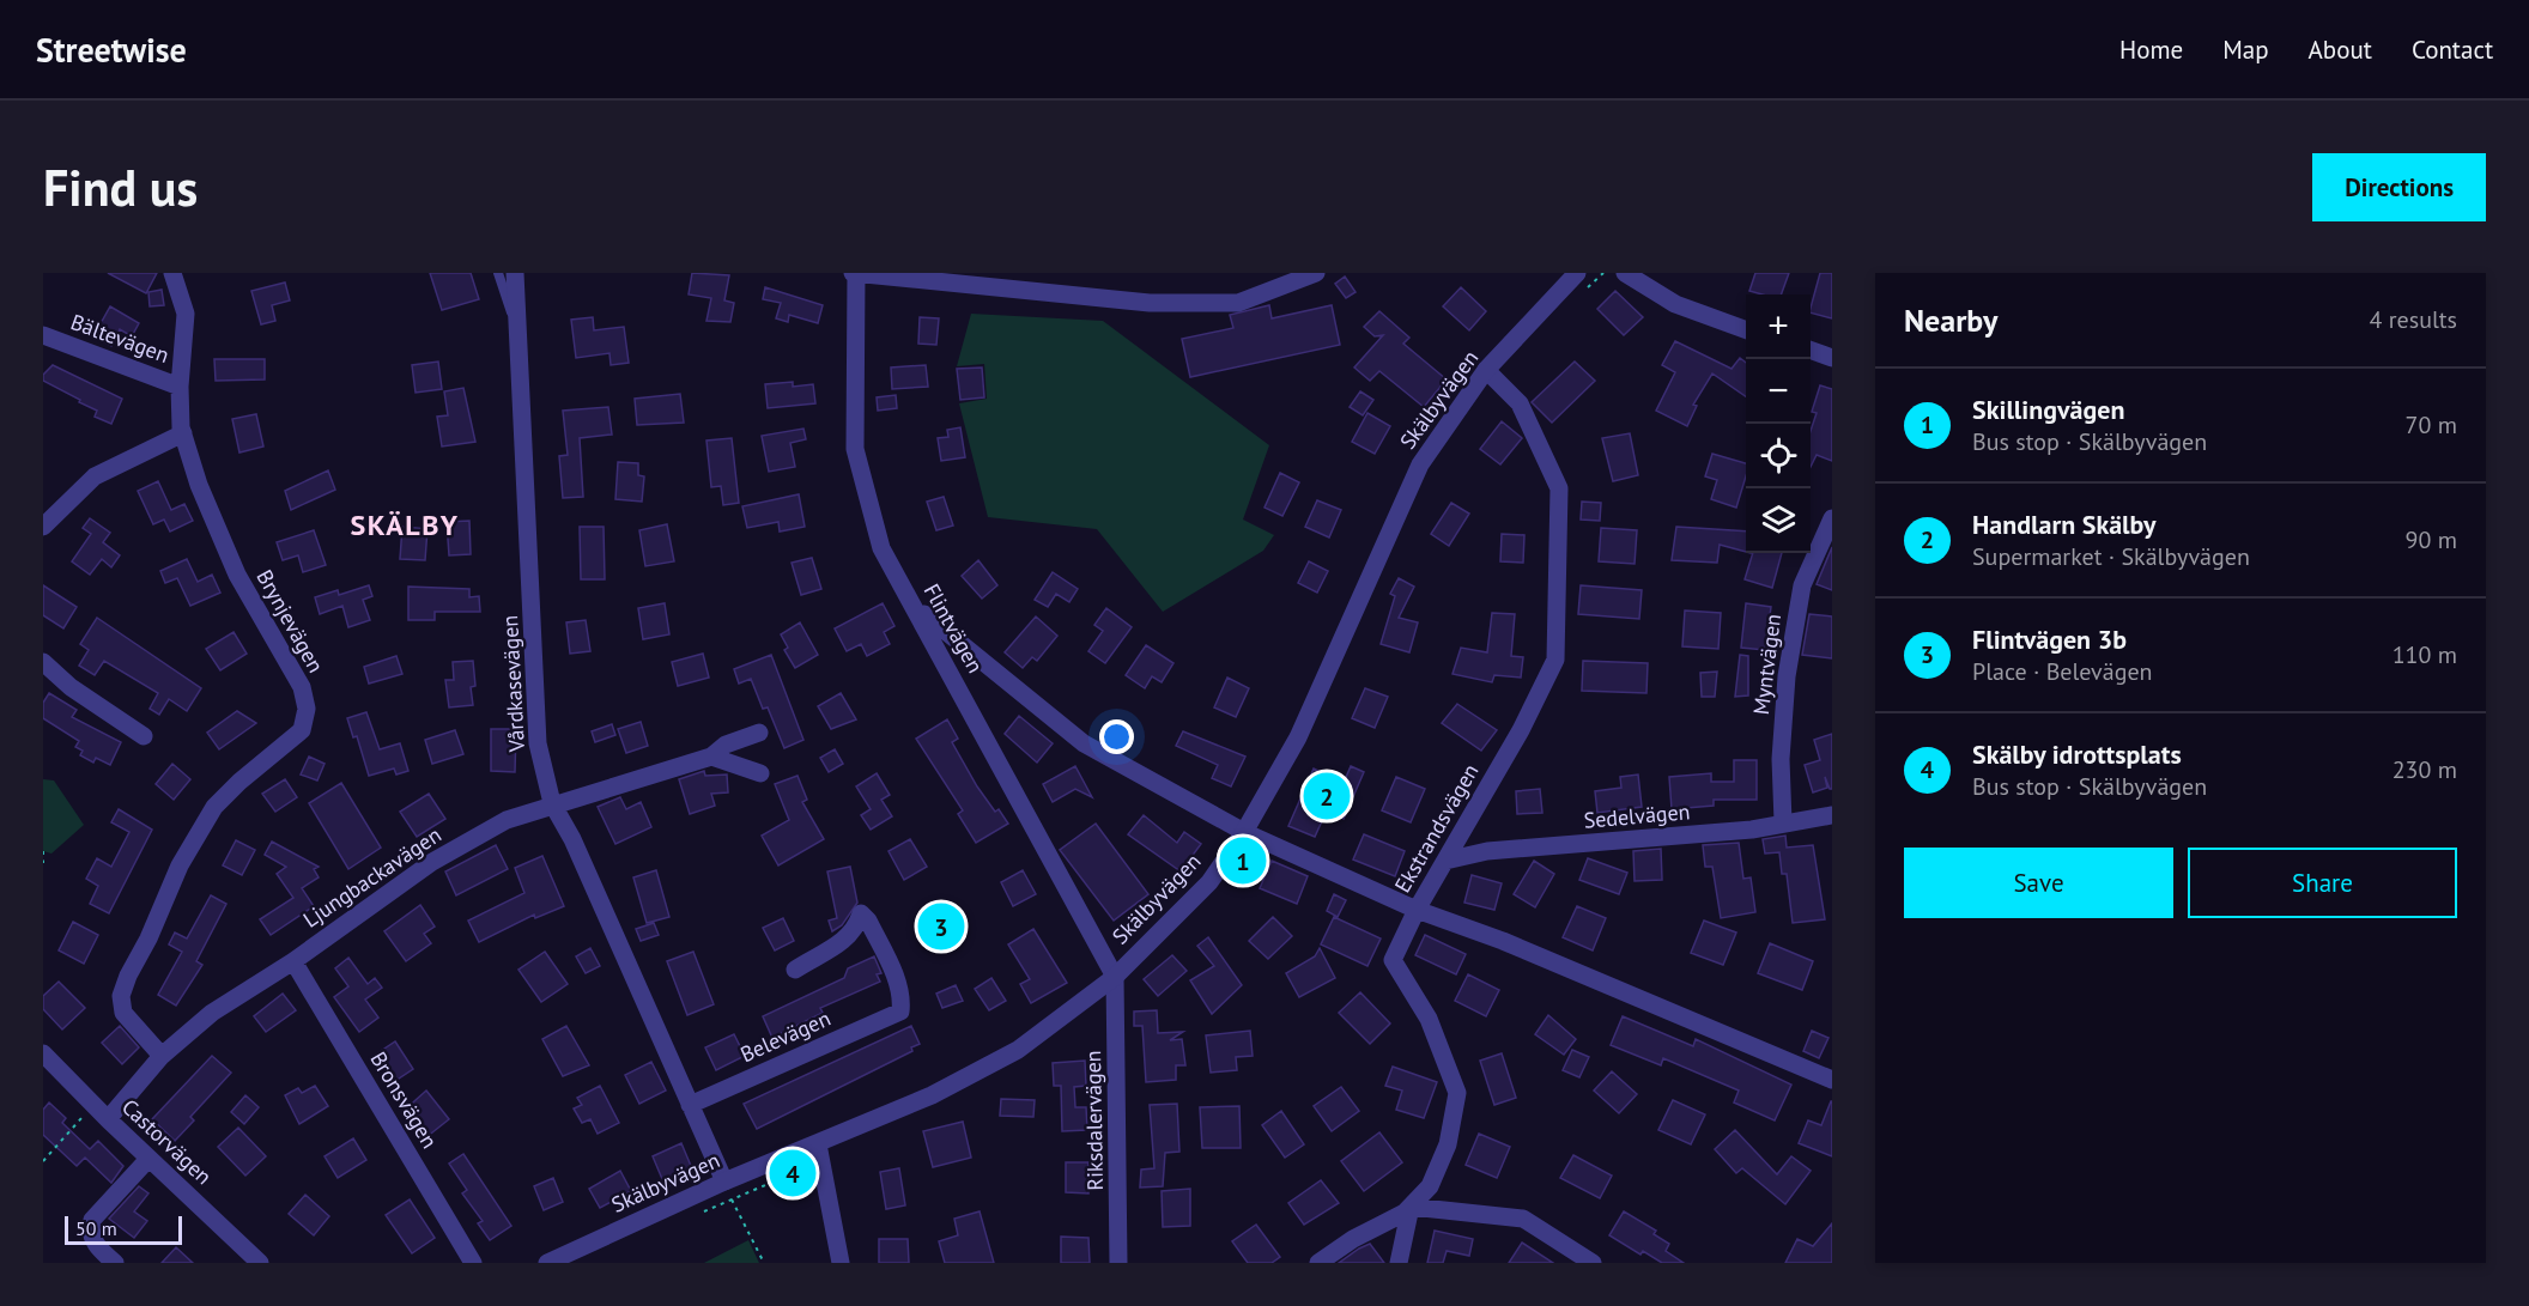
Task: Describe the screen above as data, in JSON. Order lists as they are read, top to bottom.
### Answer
{
  "streets": {
    "street": [
      "Bältevägen",
      "Skälbyvägen",
      "Brynjevägen",
      "Flintvägen",
      "Myntvägen",
      "Vårdkasevägen",
      "Sedelvägen",
      "Ekstrandsvägen",
      "Ljungbackavägen",
      "Belevägen",
      "Bronsvägen",
      "Riksdalervägen",
      "Castorvägen"
    ]
  },
  "crossings": [
    ["Bältevägen", "Brynjevägen"],
    ["Skälbyvägen", "Flintvägen"],
    ["Skälbyvägen", "Vårdkasevägen"],
    ["Skälbyvägen", "Ekstrandsvägen"],
    ["Skälbyvägen", "Riksdalervägen"],
    ["Brynjevägen", "Ljungbackavägen"],
    ["Flintvägen", "Riksdalervägen"],
    ["Myntvägen", "Sedelvägen"],
    ["Vårdkasevägen", "Ljungbackavägen"],
    ["Vårdkasevägen", "Belevägen"],
    ["Sedelvägen", "Ekstrandsvägen"],
    ["Ljungbackavägen", "Bronsvägen"],
    ["Ljungbackavägen", "Castorvägen"]
  ],
  "districts": ["SKÄLBY"],
  "scale_bar": "50 m",
  "page": {
    "header": "Streetwise",
    "nav": [
      "Home",
      "Map",
      "About",
      "Contact"
    ],
    "buttons": [
      "Directions",
      ["Save", "Share"]
    ],
    "title": "Find us",
    "heading": ["Nearby", "4 results"],
    "map_buttons": ["+", "−"],
    "list": [
      {
        "mark": "1",
        "name": "Skillingvägen",
        "note": "Bus stop · Skälbyvägen",
        "value": "70 m"
      },
      {
        "mark": "2",
        "name": "Handlarn Skälby",
        "note": "Supermarket · Skälbyvägen",
        "value": "90 m"
      },
      {
        "mark": "3",
        "name": "Flintvägen 3b",
        "note": "Place · Belevägen",
        "value": "110 m"
      },
      {
        "mark": "4",
        "name": "Skälby idrottsplats",
        "note": "Bus stop · Skälbyvägen",
        "value": "230 m"
      }
    ],
    "pins": [
      "2",
      "1",
      "3",
      "4"
    ],
    "scale": "50 m"
  }
}
